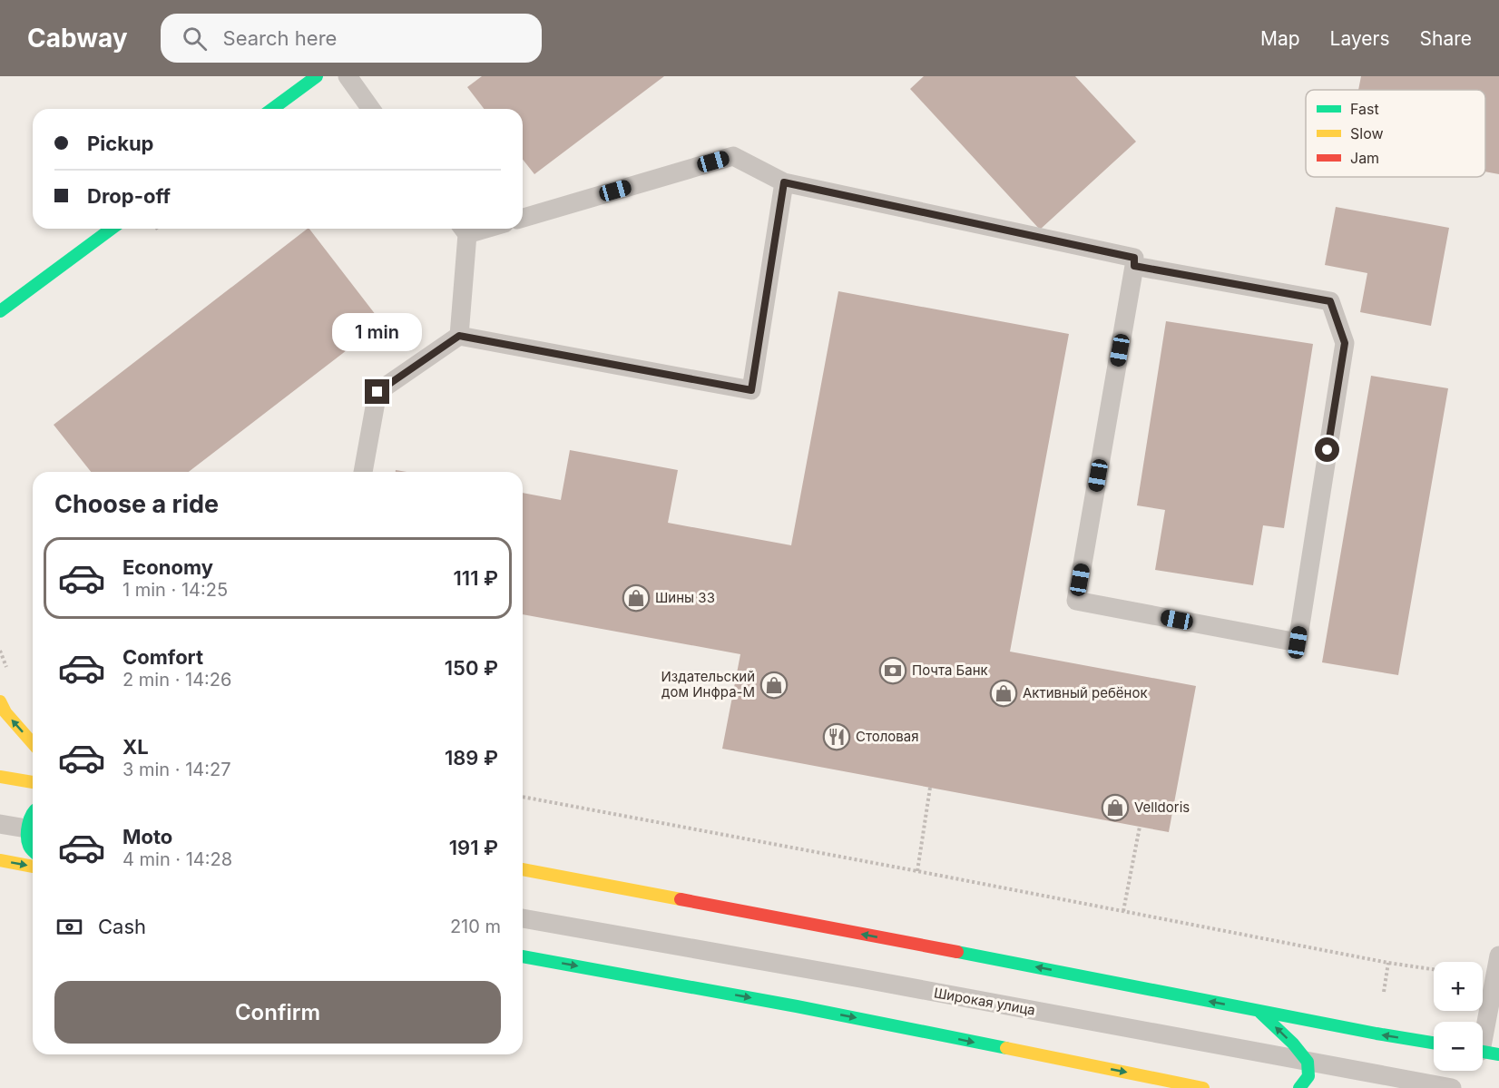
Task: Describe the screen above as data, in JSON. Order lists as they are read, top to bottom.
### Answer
{
  "streets": {
    "lane": ["Широкая улица"]
  },
  "places": {
    "shop": [
      "Шины 33",
      "Издательский дом Инфра-М",
      "Активный ребёнок",
      "Velldoris"
    ],
    "bank": ["Почта Банк"],
    "restaurant": ["Столовая"]
  },
  "legend": ["Fast", "Slow", "Jam"],
  "page": {
    "header": "Cabway",
    "search": "Search here",
    "nav": ["Map", "Layers", "Share"],
    "banner": ["Pickup", "Drop-off"],
    "bubble": "1 min",
    "heading": "Choose a ride",
    "list": [
      {
        "name": "Economy",
        "note": "1 min · 14:25",
        "value": "111 ₽"
      },
      {
        "name": "Comfort",
        "note": "2 min · 14:26",
        "value": "150 ₽"
      },
      {
        "name": "XL",
        "note": "3 min · 14:27",
        "value": "189 ₽"
      },
      {
        "name": "Moto",
        "note": "4 min · 14:28",
        "value": "191 ₽"
      }
    ],
    "pay": ["Cash", "210 m"],
    "map_buttons": ["+", "−"],
    "buttons": "Confirm"
  }
}
